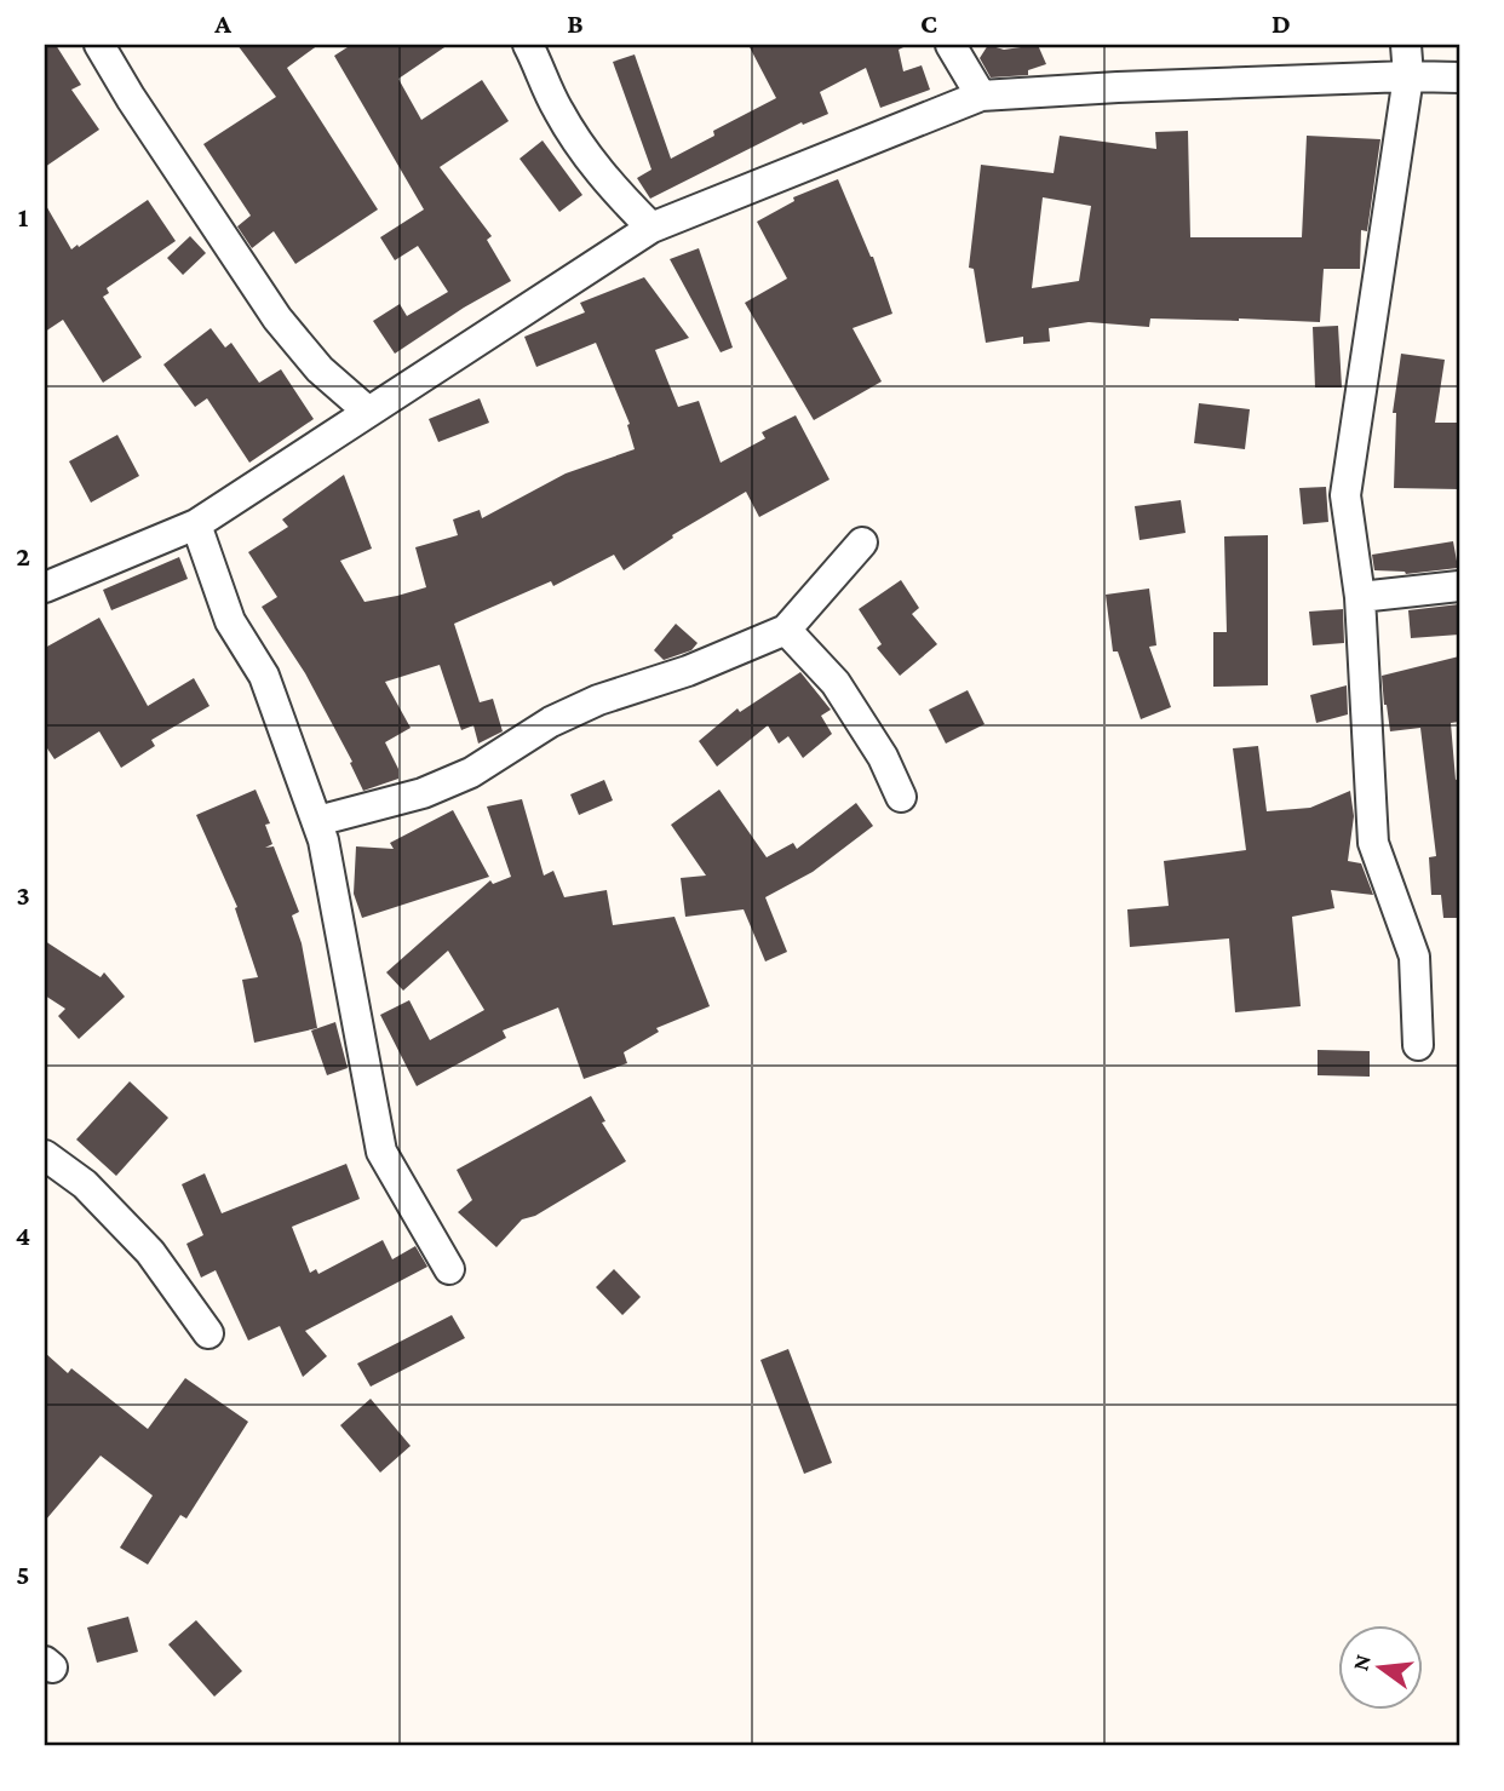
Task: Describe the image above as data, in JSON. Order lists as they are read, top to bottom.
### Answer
{
  "north": "left",
  "grid": {
    "columns": [
      "A",
      "B",
      "C",
      "D"
    ],
    "rows": [
      "1",
      "2",
      "3",
      "4",
      "5"
    ]
  }
}
